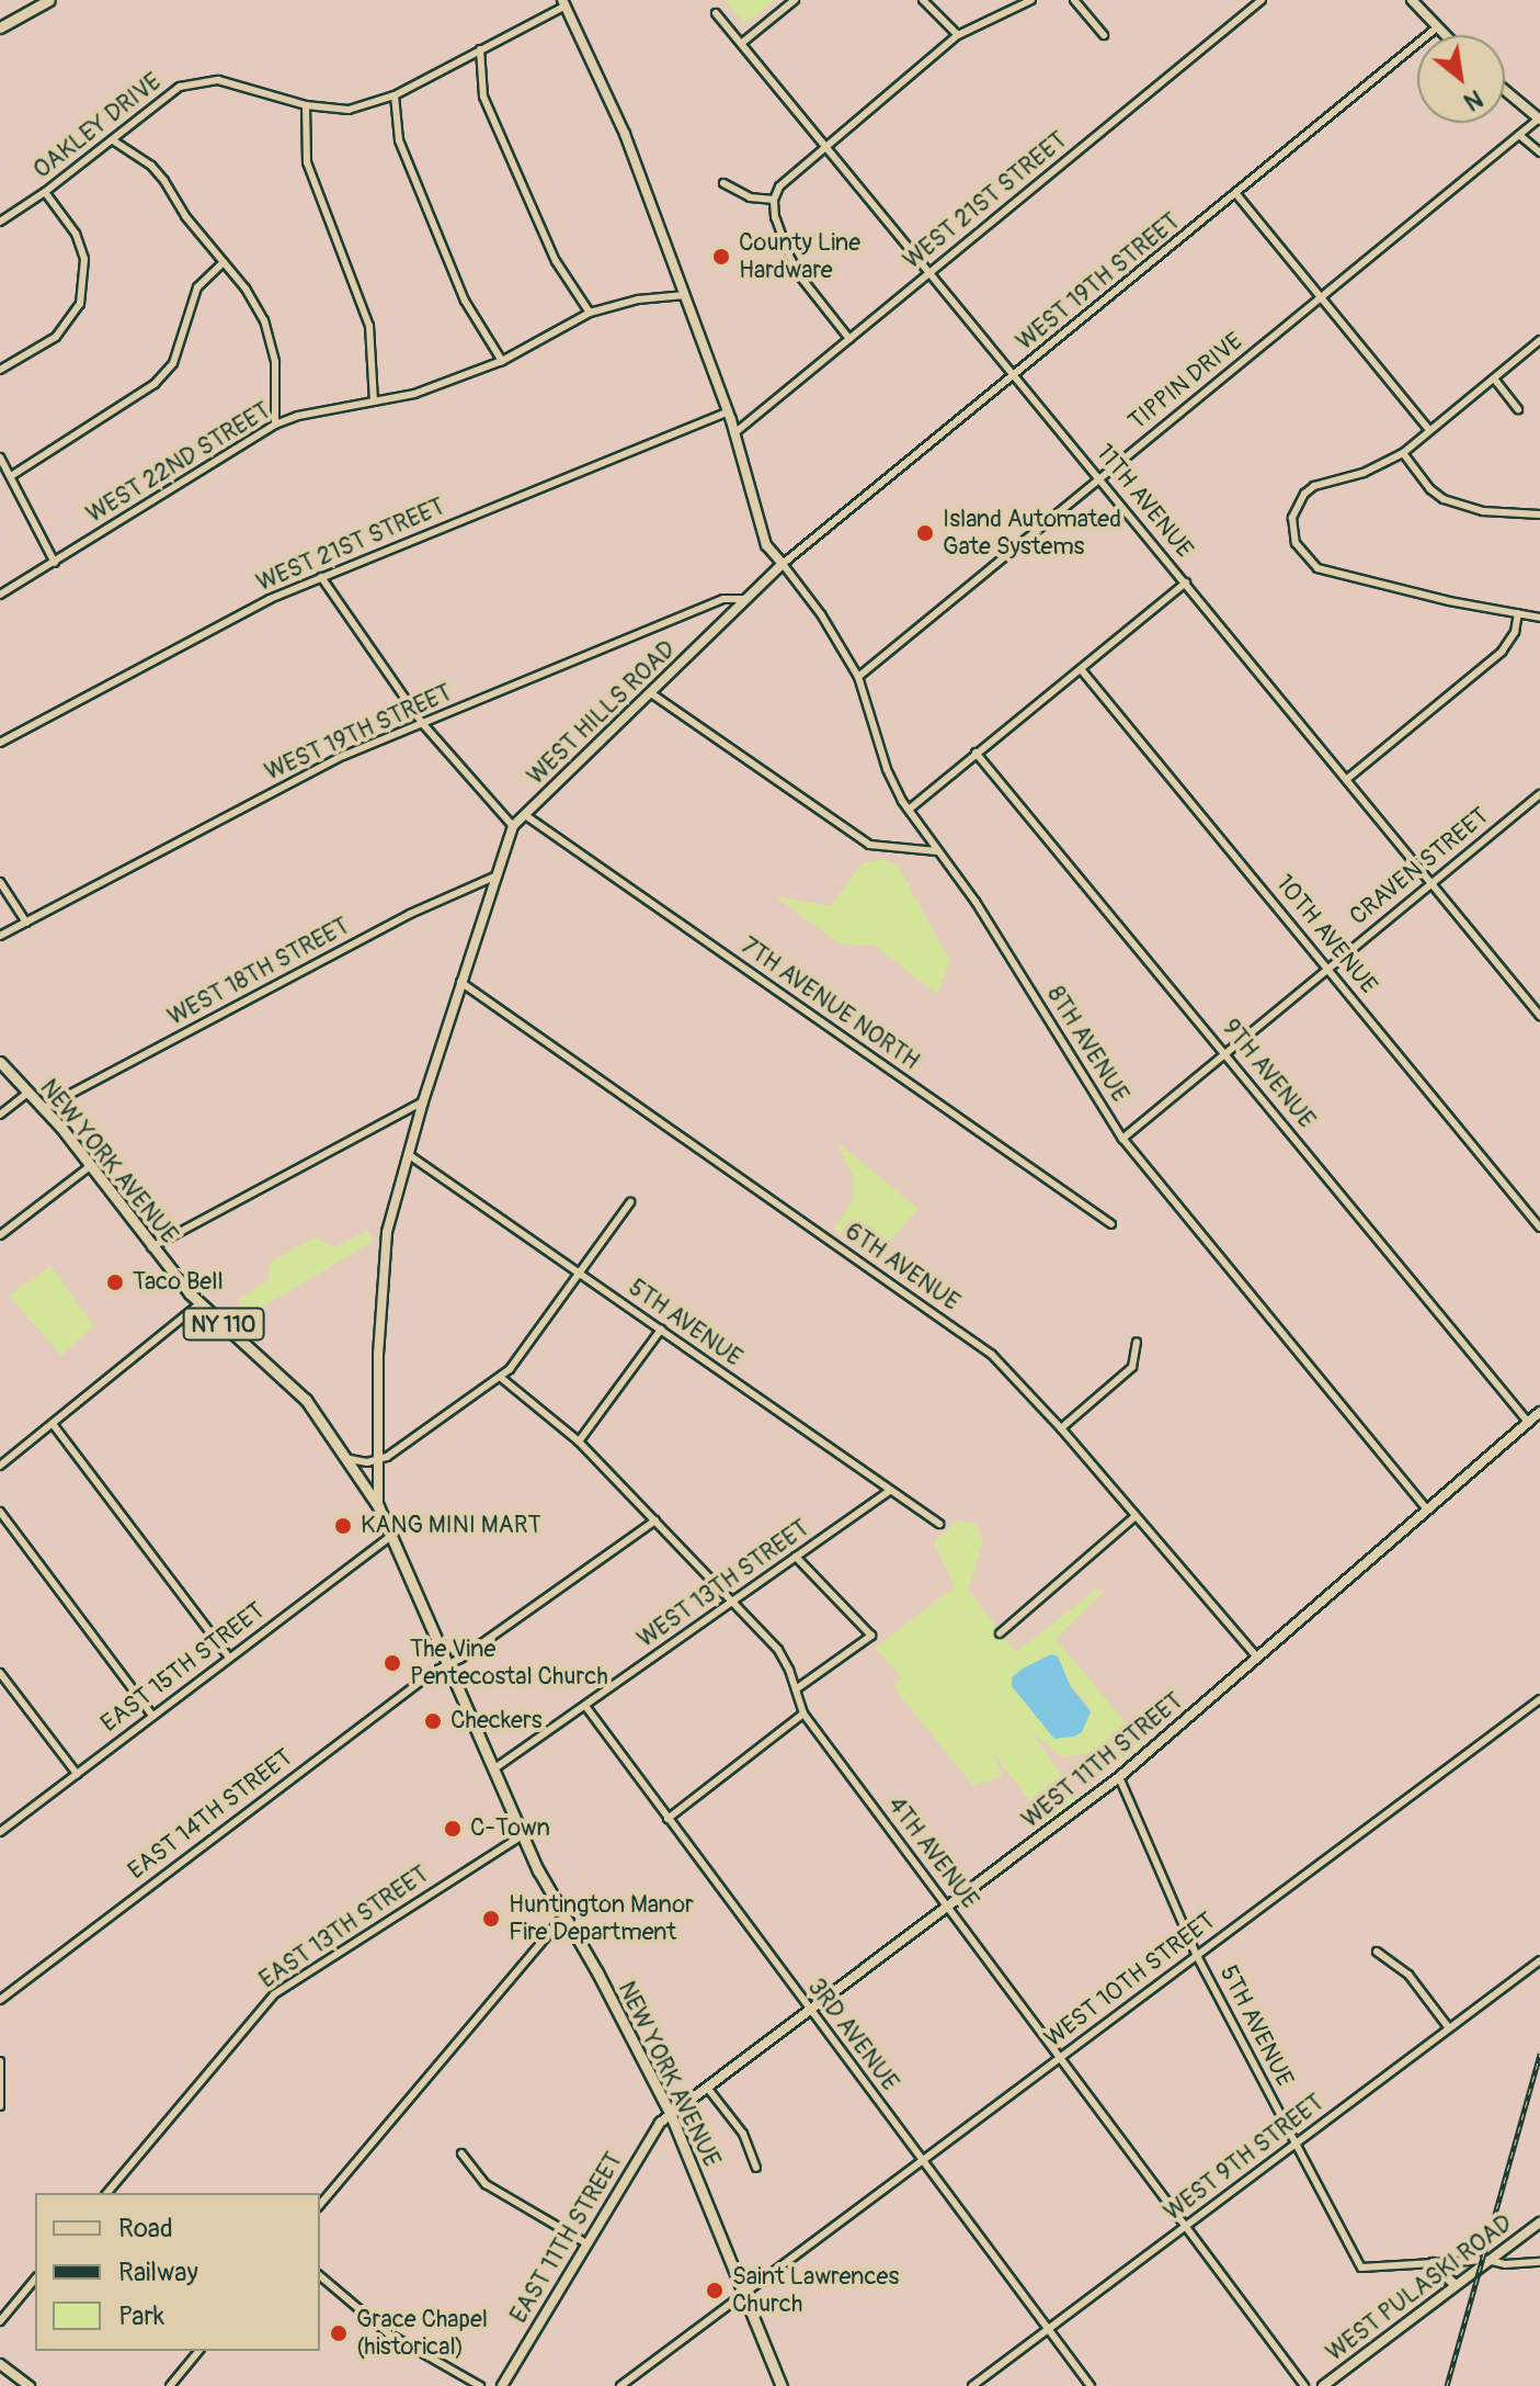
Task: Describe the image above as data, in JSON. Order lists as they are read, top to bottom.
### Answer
{
  "streets": {
    "main road": ["NEW YORK AVENUE", "NY 110"],
    "street": [
      "OAKLEY DRIVE",
      "WEST 21ST STREET",
      "WEST 19TH STREET",
      "TIPPIN DRIVE",
      "WEST 22ND STREET",
      "11TH AVENUE",
      "WEST HILLS ROAD",
      "CRAVEN STREET",
      "10TH AVENUE",
      "WEST 18TH STREET",
      "7TH AVENUE NORTH",
      "8TH AVENUE",
      "9TH AVENUE",
      "6TH AVENUE",
      "5TH AVENUE",
      "WEST 13TH STREET",
      "EAST 15TH STREET",
      "WEST 11TH STREET",
      "EAST 14TH STREET",
      "4TH AVENUE",
      "EAST 13TH STREET",
      "WEST 10TH STREET",
      "3RD AVENUE",
      "WEST 9TH STREET",
      "EAST 11TH STREET",
      "WEST PULASKI ROAD"
    ]
  },
  "crossings": [
    ["WEST 21ST STREET", "11TH AVENUE"],
    ["WEST 19TH STREET", "11TH AVENUE"],
    ["WEST 19TH STREET", "WEST HILLS ROAD"],
    ["WEST 19TH STREET", "8TH AVENUE"],
    ["TIPPIN DRIVE", "11TH AVENUE"],
    ["TIPPIN DRIVE", "8TH AVENUE"],
    ["11TH AVENUE", "CRAVEN STREET"],
    ["WEST HILLS ROAD", "WEST 18TH STREET"],
    ["WEST HILLS ROAD", "7TH AVENUE NORTH"],
    ["WEST HILLS ROAD", "8TH AVENUE"],
    ["WEST HILLS ROAD", "NEW YORK AVENUE"],
    ["WEST HILLS ROAD", "6TH AVENUE"],
    ["WEST HILLS ROAD", "5TH AVENUE"],
    ["CRAVEN STREET", "10TH AVENUE"],
    ["CRAVEN STREET", "8TH AVENUE"],
    ["CRAVEN STREET", "9TH AVENUE"],
    ["WEST 18TH STREET", "NEW YORK AVENUE"],
    ["8TH AVENUE", "WEST 11TH STREET"],
    ["9TH AVENUE", "WEST 11TH STREET"],
    ["NEW YORK AVENUE", "WEST 13TH STREET"],
    ["NEW YORK AVENUE", "EAST 15TH STREET"],
    ["NEW YORK AVENUE", "WEST 11TH STREET"],
    ["NEW YORK AVENUE", "EAST 14TH STREET"],
    ["NEW YORK AVENUE", "EAST 13TH STREET"],
    ["NEW YORK AVENUE", "WEST 10TH STREET"],
    ["NEW YORK AVENUE", "EAST 11TH STREET"],
    ["6TH AVENUE", "WEST 11TH STREET"],
    ["5TH AVENUE", "WEST 13TH STREET"],
    ["5TH AVENUE", "WEST 11TH STREET"],
    ["5TH AVENUE", "WEST 10TH STREET"],
    ["5TH AVENUE", "WEST 9TH STREET"],
    ["5TH AVENUE", "WEST PULASKI ROAD"],
    ["WEST 13TH STREET", "4TH AVENUE"],
    ["WEST 13TH STREET", "3RD AVENUE"],
    ["WEST 11TH STREET", "4TH AVENUE"],
    ["WEST 11TH STREET", "3RD AVENUE"],
    ["WEST 11TH STREET", "EAST 11TH STREET"],
    ["EAST 14TH STREET", "4TH AVENUE"],
    ["4TH AVENUE", "WEST 10TH STREET"],
    ["4TH AVENUE", "WEST 9TH STREET"],
    ["WEST 10TH STREET", "3RD AVENUE"],
    ["3RD AVENUE", "WEST 9TH STREET"]
  ],
  "places": [
    "County Line Hardware",
    "Island Automated Gate Systems",
    "Taco Bell",
    "KANG MINI MART",
    "The Vine Pentecostal Church",
    "Checkers",
    "C-Town",
    "Huntington Manor Fire Department",
    "Saint Lawrences Church",
    "Grace Chapel (historical)"
  ],
  "legend": ["Road", "Railway", "Park"],
  "north": "bottom right"
}
